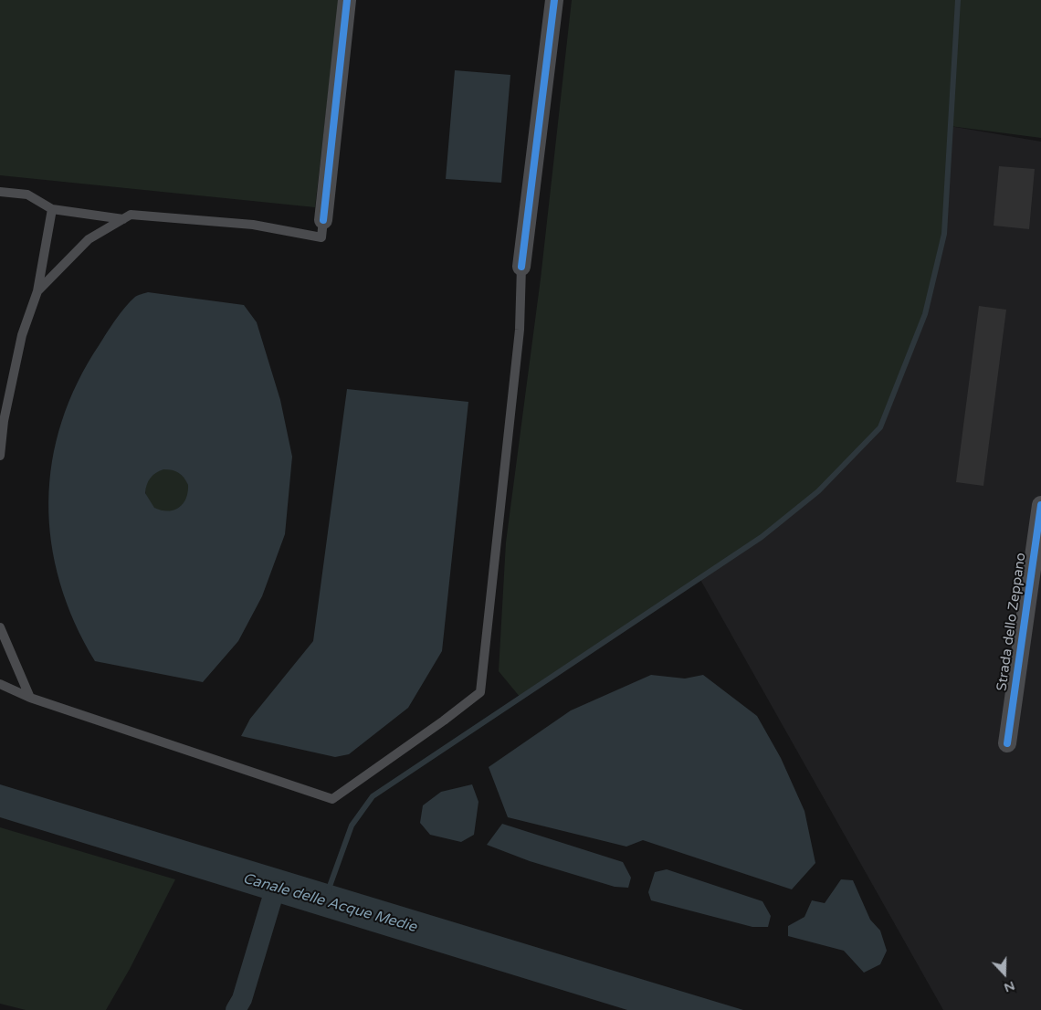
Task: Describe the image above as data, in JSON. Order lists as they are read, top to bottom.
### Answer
{
  "streets": {
    "street": ["Strada dello Zeppano"]
  },
  "water": ["Canale delle Acque Medie"],
  "north": "bottom"
}
